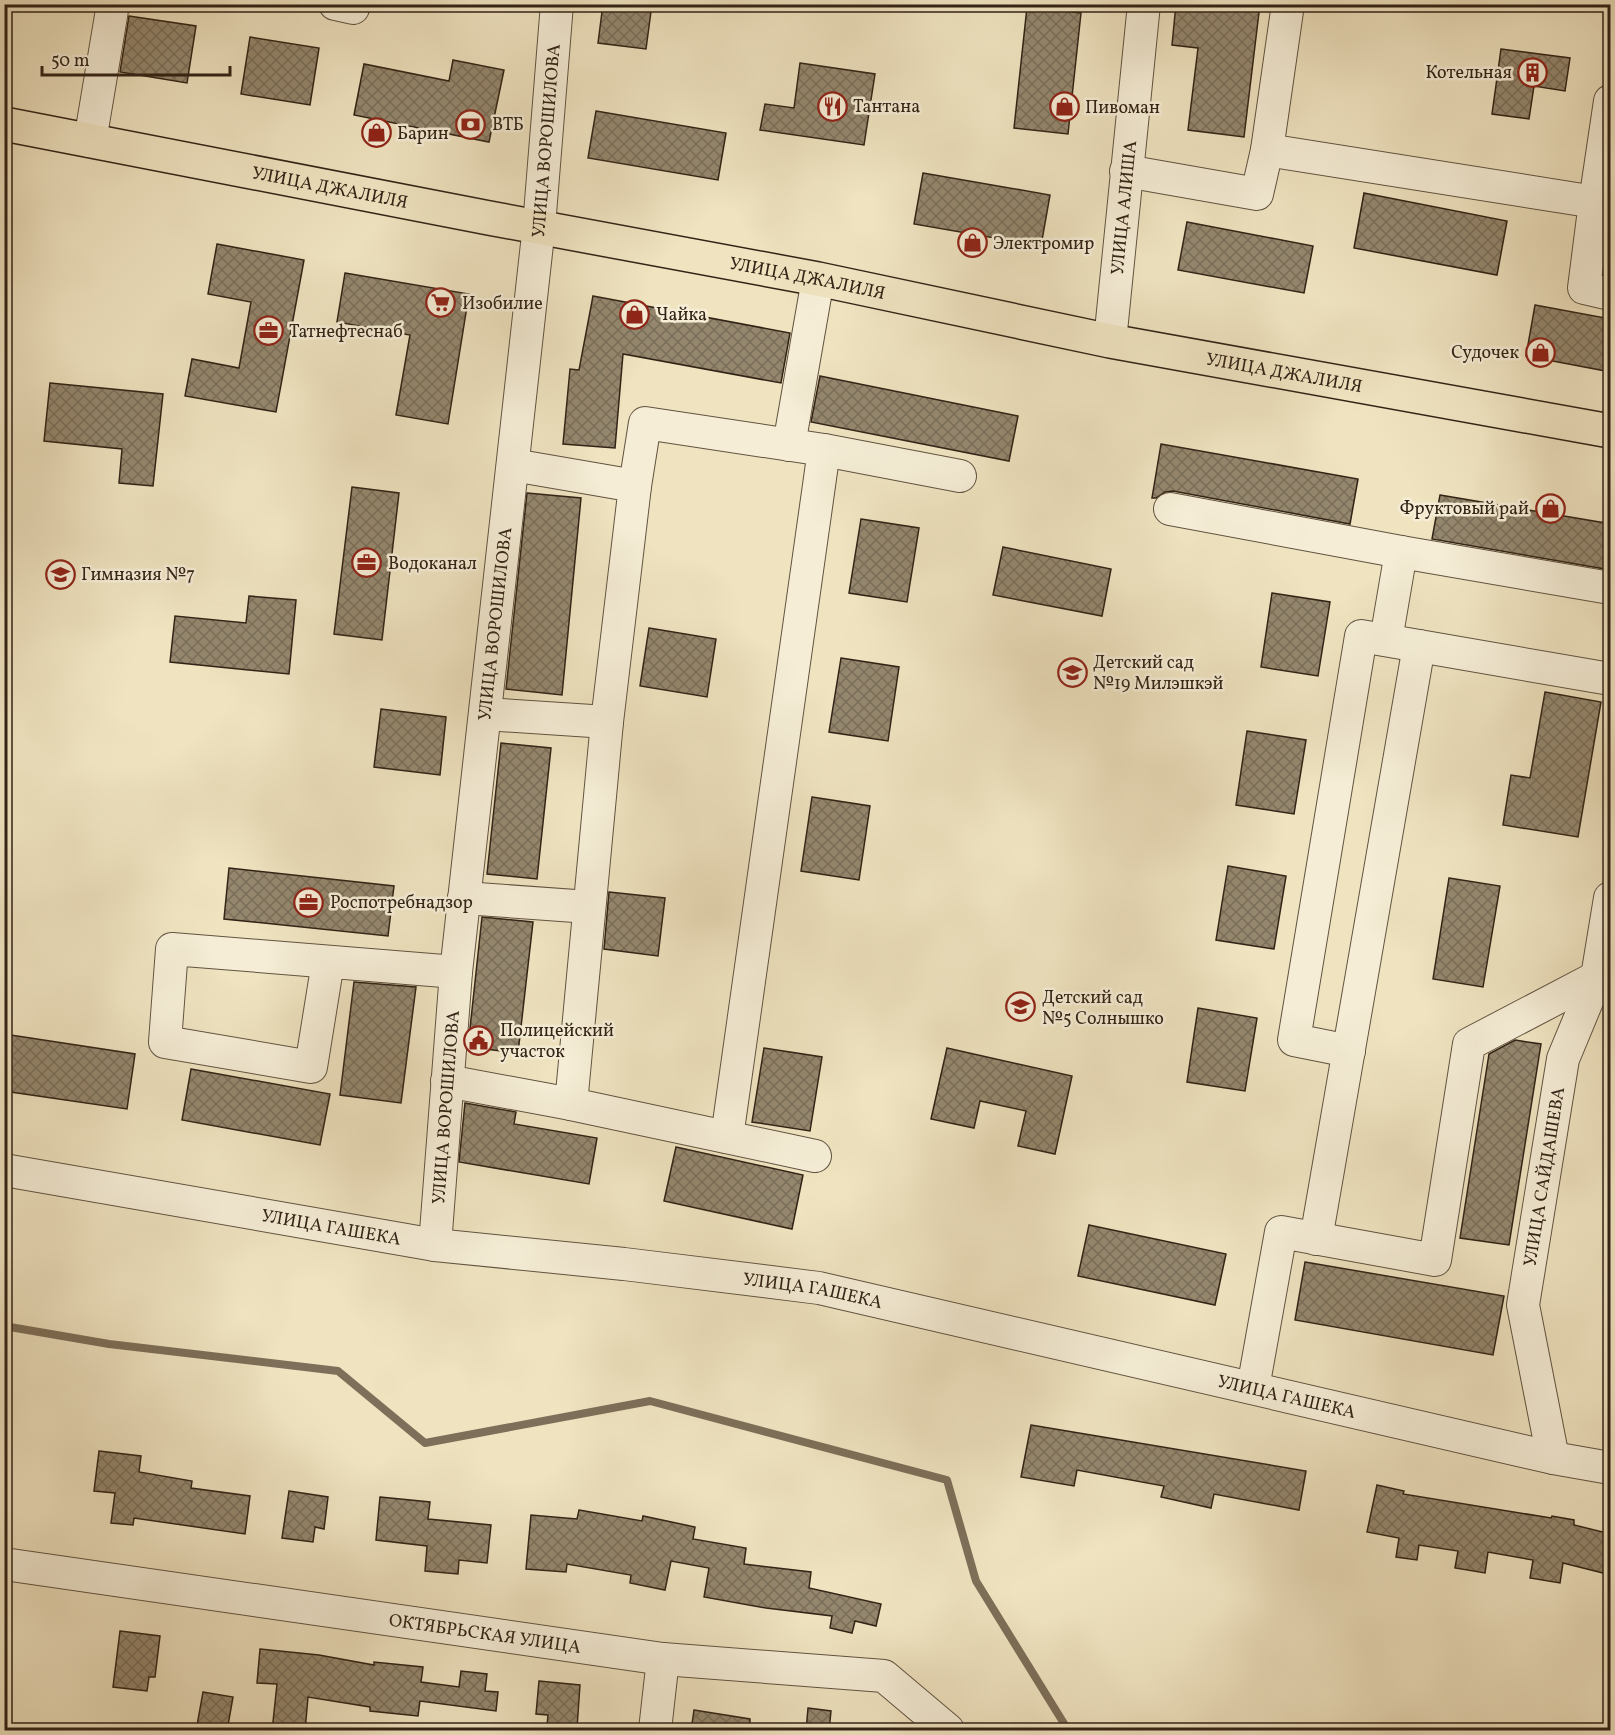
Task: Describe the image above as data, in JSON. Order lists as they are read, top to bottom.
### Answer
{
  "streets": {
    "main road": ["УЛИЦА ДЖАЛИЛЯ"],
    "street": [
      "УЛИЦА ВОРОШИЛОВА",
      "УЛИЦА АЛИША",
      "УЛИЦА САЙДАШЕВА",
      "УЛИЦА ГАШЕКА",
      "ОКТЯБРЬСКАЯ УЛИЦА"
    ]
  },
  "crossings": [
    ["УЛИЦА ВОРОШИЛОВА", "УЛИЦА ДЖАЛИЛЯ"],
    ["УЛИЦА ВОРОШИЛОВА", "УЛИЦА ГАШЕКА"],
    ["УЛИЦА ДЖАЛИЛЯ", "УЛИЦА АЛИША"],
    ["УЛИЦА САЙДАШЕВА", "УЛИЦА ГАШЕКА"]
  ],
  "places": {
    "building": ["Котельная"],
    "restaurant": ["Тантана"],
    "shop": [
      "Пивоман",
      "Барин",
      "Электромир",
      "Чайка",
      "Судочек",
      "Фруктовый рай"
    ],
    "bank": ["ВТБ"],
    "supermarket": ["Изобилие"],
    "office": ["Татнефтеснаб", "Водоканал", "Роспотребнадзор"],
    "school or university": ["Гимназия №7", "Детский сад №19 Милэшкэй", "Детский сад №5 Солнышко"],
    "public building": ["Полицейский участок"]
  },
  "scale_bar": "50 m"
}
